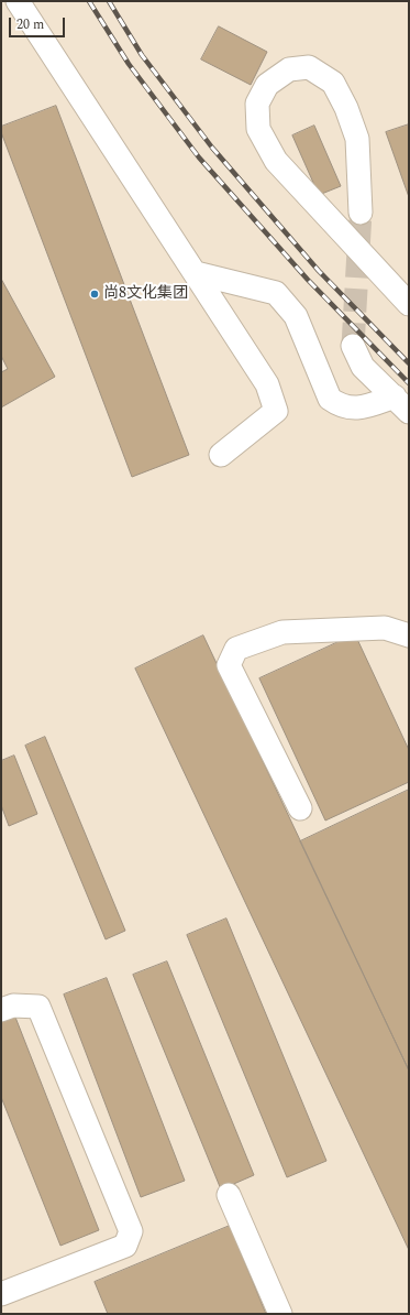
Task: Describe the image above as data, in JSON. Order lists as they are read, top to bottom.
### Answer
{
  "places": ["尚8文化集团"],
  "scale_bar": "20 m"
}
